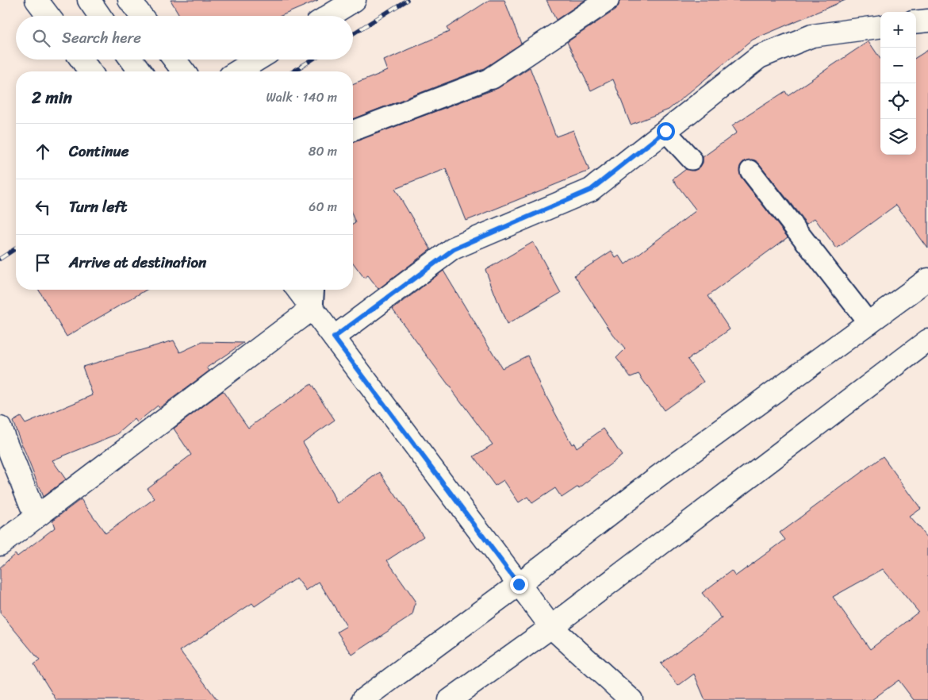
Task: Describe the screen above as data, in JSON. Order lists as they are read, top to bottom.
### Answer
{
  "page": {
    "map_buttons": ["+", "−"],
    "search": "Search here",
    "heading": ["2 min", "Walk · 140 m"],
    "list": [
      ["Continue", "80 m"],
      ["Turn left", "60 m"],
      "Arrive at destination"
    ]
  }
}
